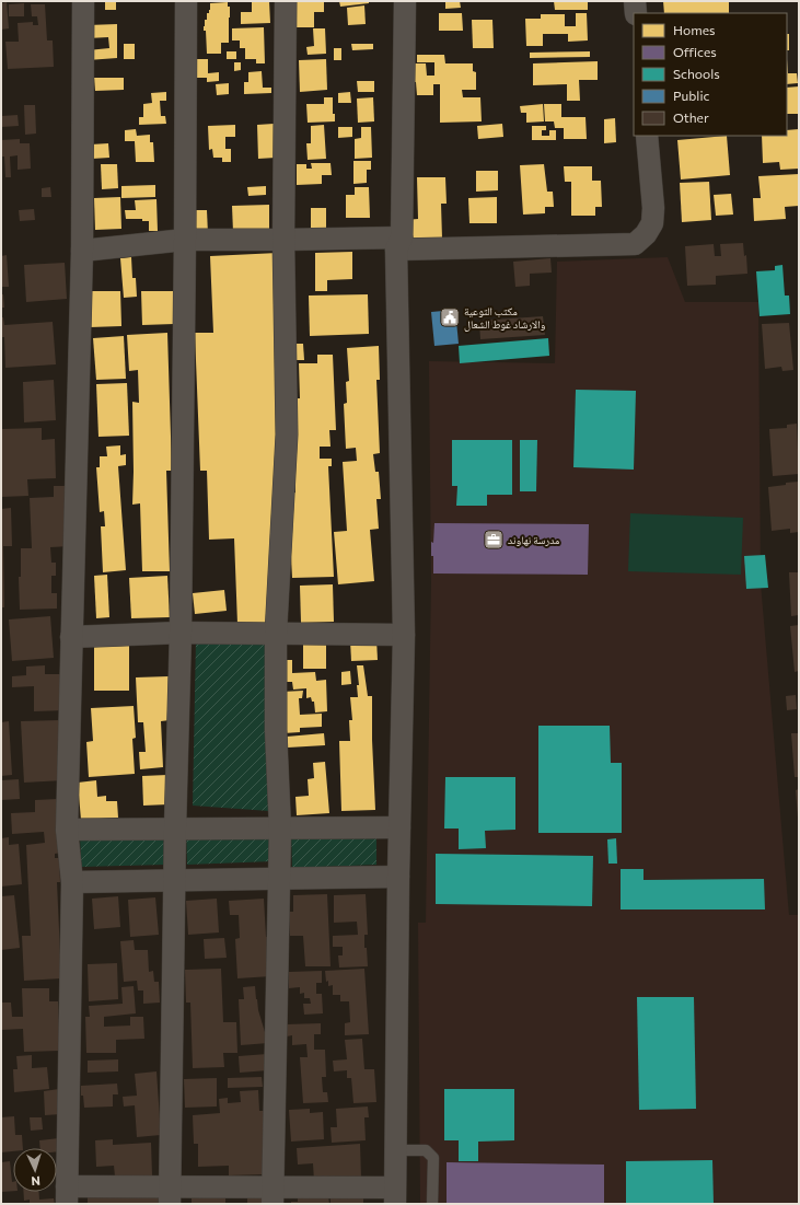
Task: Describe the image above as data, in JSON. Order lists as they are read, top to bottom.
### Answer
{
  "places": {
    "public building": ["مكتب التوعية والارشاد غوط الشعال"],
    "office": ["مدرسة نهاوند"]
  },
  "legend": [
    "Homes",
    "Offices",
    "Schools",
    "Public",
    "Other"
  ],
  "north": "bottom"
}
